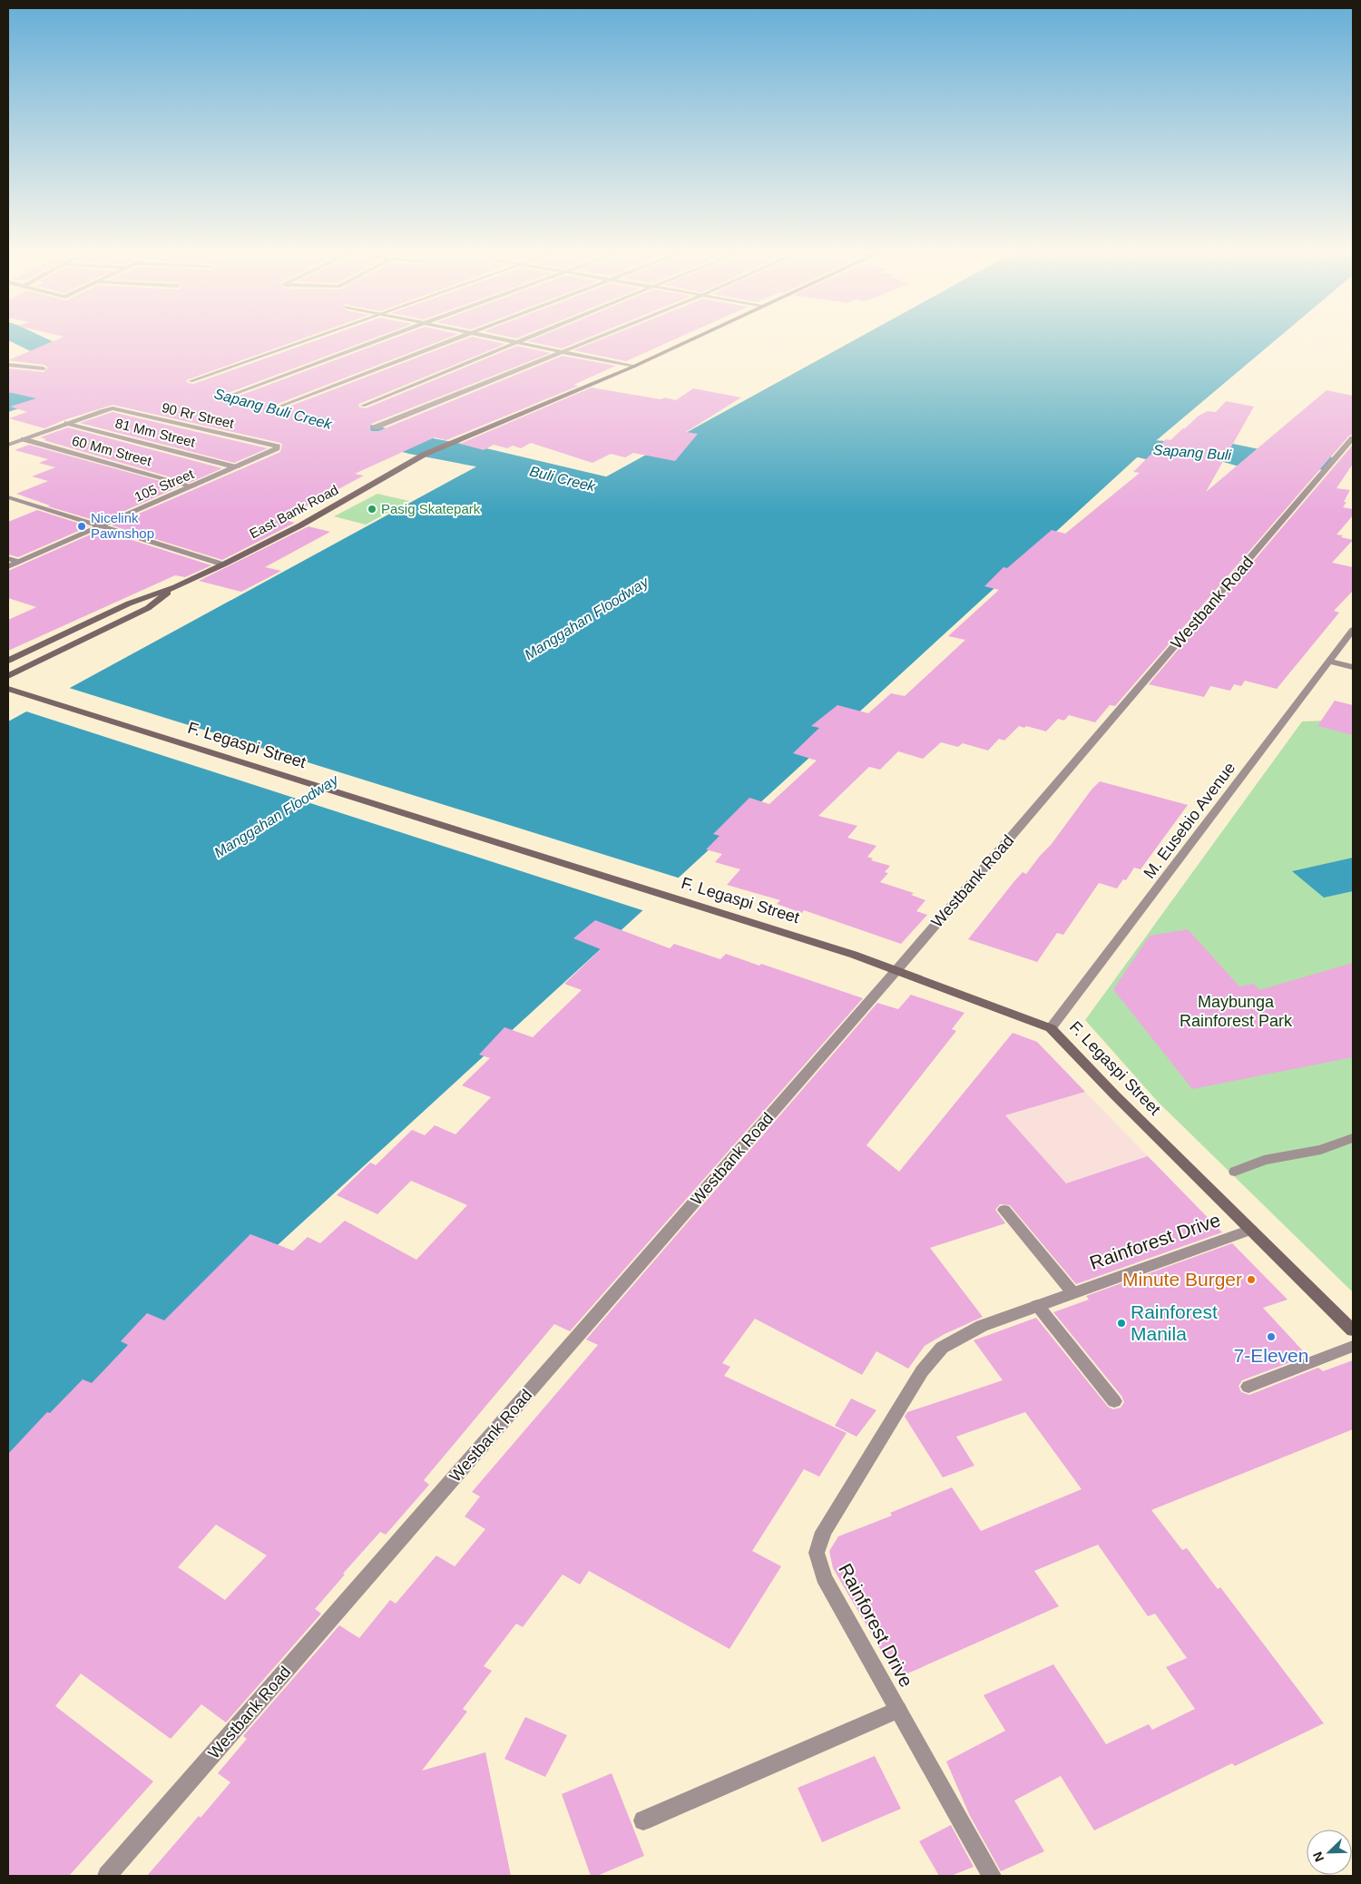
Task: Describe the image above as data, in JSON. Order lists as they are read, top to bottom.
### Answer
{
  "streets": {
    "main road": ["East Bank Road", "F. Legaspi Street"],
    "street": [
      "90 Rr Street",
      "81 Mm Street",
      "60 Mm Street",
      "105 Street",
      "Westbank Road",
      "M. Eusebio Avenue",
      "Rainforest Drive"
    ]
  },
  "crossings": [
    ["90 Rr Street", "81 Mm Street"],
    ["90 Rr Street", "105 Street"],
    ["81 Mm Street", "105 Street"],
    ["60 Mm Street", "105 Street"],
    ["Westbank Road", "F. Legaspi Street"],
    ["F. Legaspi Street", "M. Eusebio Avenue"],
    ["F. Legaspi Street", "Rainforest Drive"]
  ],
  "water": [
    "Sapang Buli Creek",
    "Sapang Buli",
    "Buli Creek",
    "Manggahan Floodway"
  ],
  "parks": ["Maybunga Rainforest Park"],
  "places": [
    "Pasig Skatepark",
    "Nicelink Pawnshop",
    "Minute Burger",
    "Rainforest Manila",
    "7-Eleven"
  ],
  "north": "bottom left"
}
